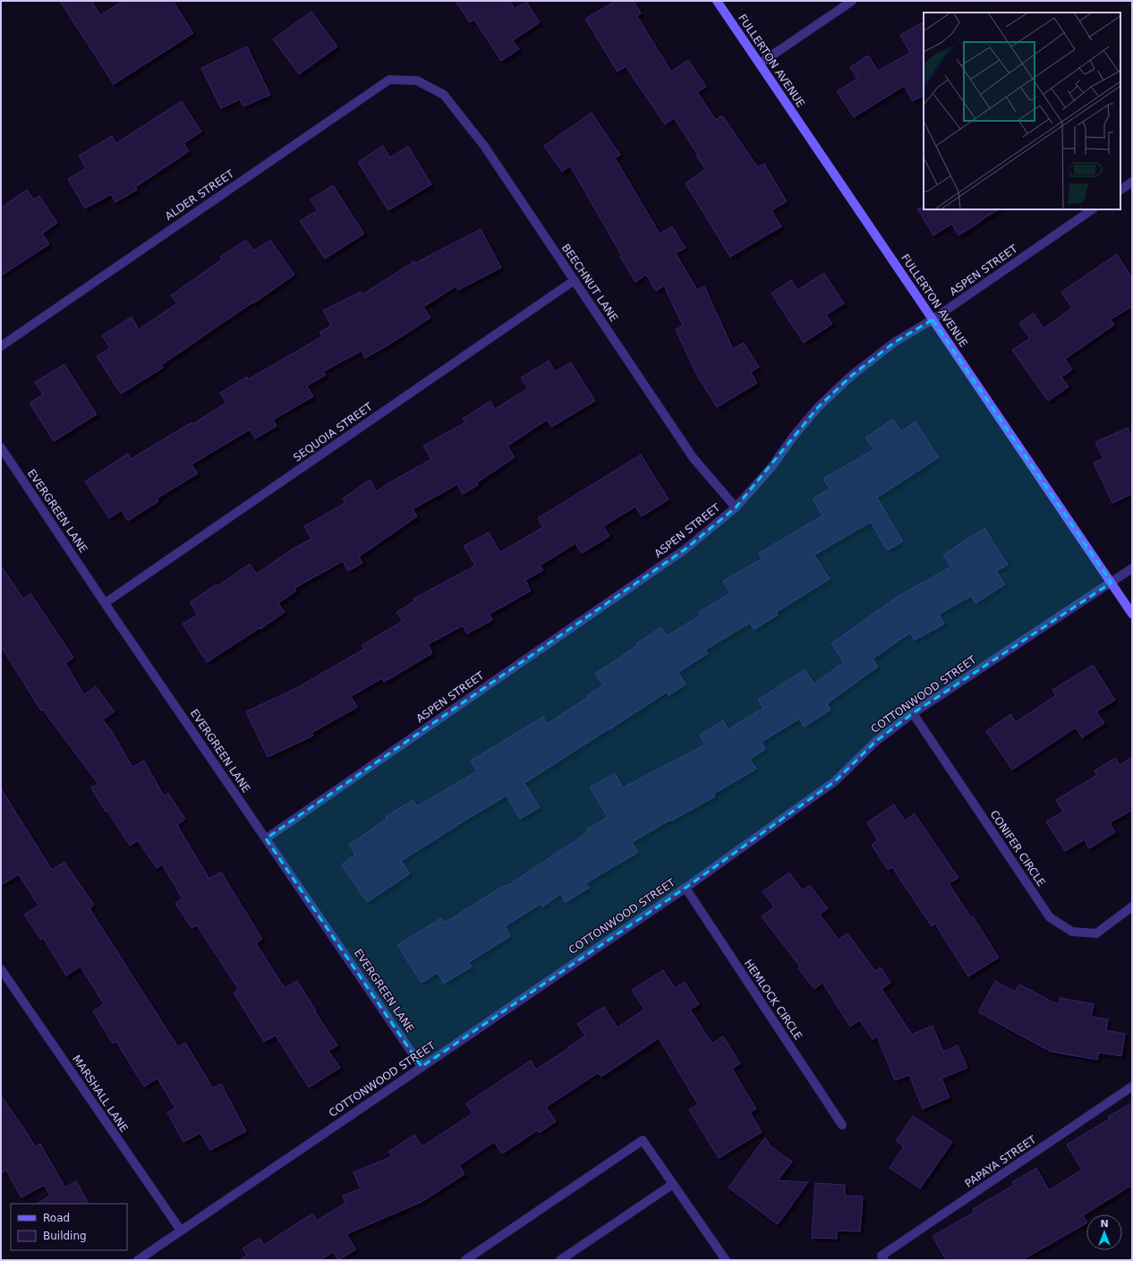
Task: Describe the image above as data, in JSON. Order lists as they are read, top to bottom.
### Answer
{
  "streets": {
    "main road": ["FULLERTON AVENUE"],
    "street": [
      "ALDER STREET",
      "ASPEN STREET",
      "BEECHNUT LANE",
      "SEQUOIA STREET",
      "EVERGREEN LANE",
      "COTTONWOOD STREET",
      "CONIFER CIRCLE",
      "HEMLOCK CIRCLE",
      "MARSHALL LANE",
      "PAPAYA STREET"
    ]
  },
  "crossings": [
    ["FULLERTON AVENUE", "ASPEN STREET"],
    ["FULLERTON AVENUE", "COTTONWOOD STREET"],
    ["ALDER STREET", "BEECHNUT LANE"],
    ["ASPEN STREET", "BEECHNUT LANE"],
    ["ASPEN STREET", "EVERGREEN LANE"],
    ["BEECHNUT LANE", "SEQUOIA STREET"],
    ["SEQUOIA STREET", "EVERGREEN LANE"],
    ["EVERGREEN LANE", "COTTONWOOD STREET"],
    ["COTTONWOOD STREET", "CONIFER CIRCLE"],
    ["COTTONWOOD STREET", "HEMLOCK CIRCLE"],
    ["COTTONWOOD STREET", "MARSHALL LANE"]
  ],
  "legend": ["Road", "Building"],
  "north": "top"
}
